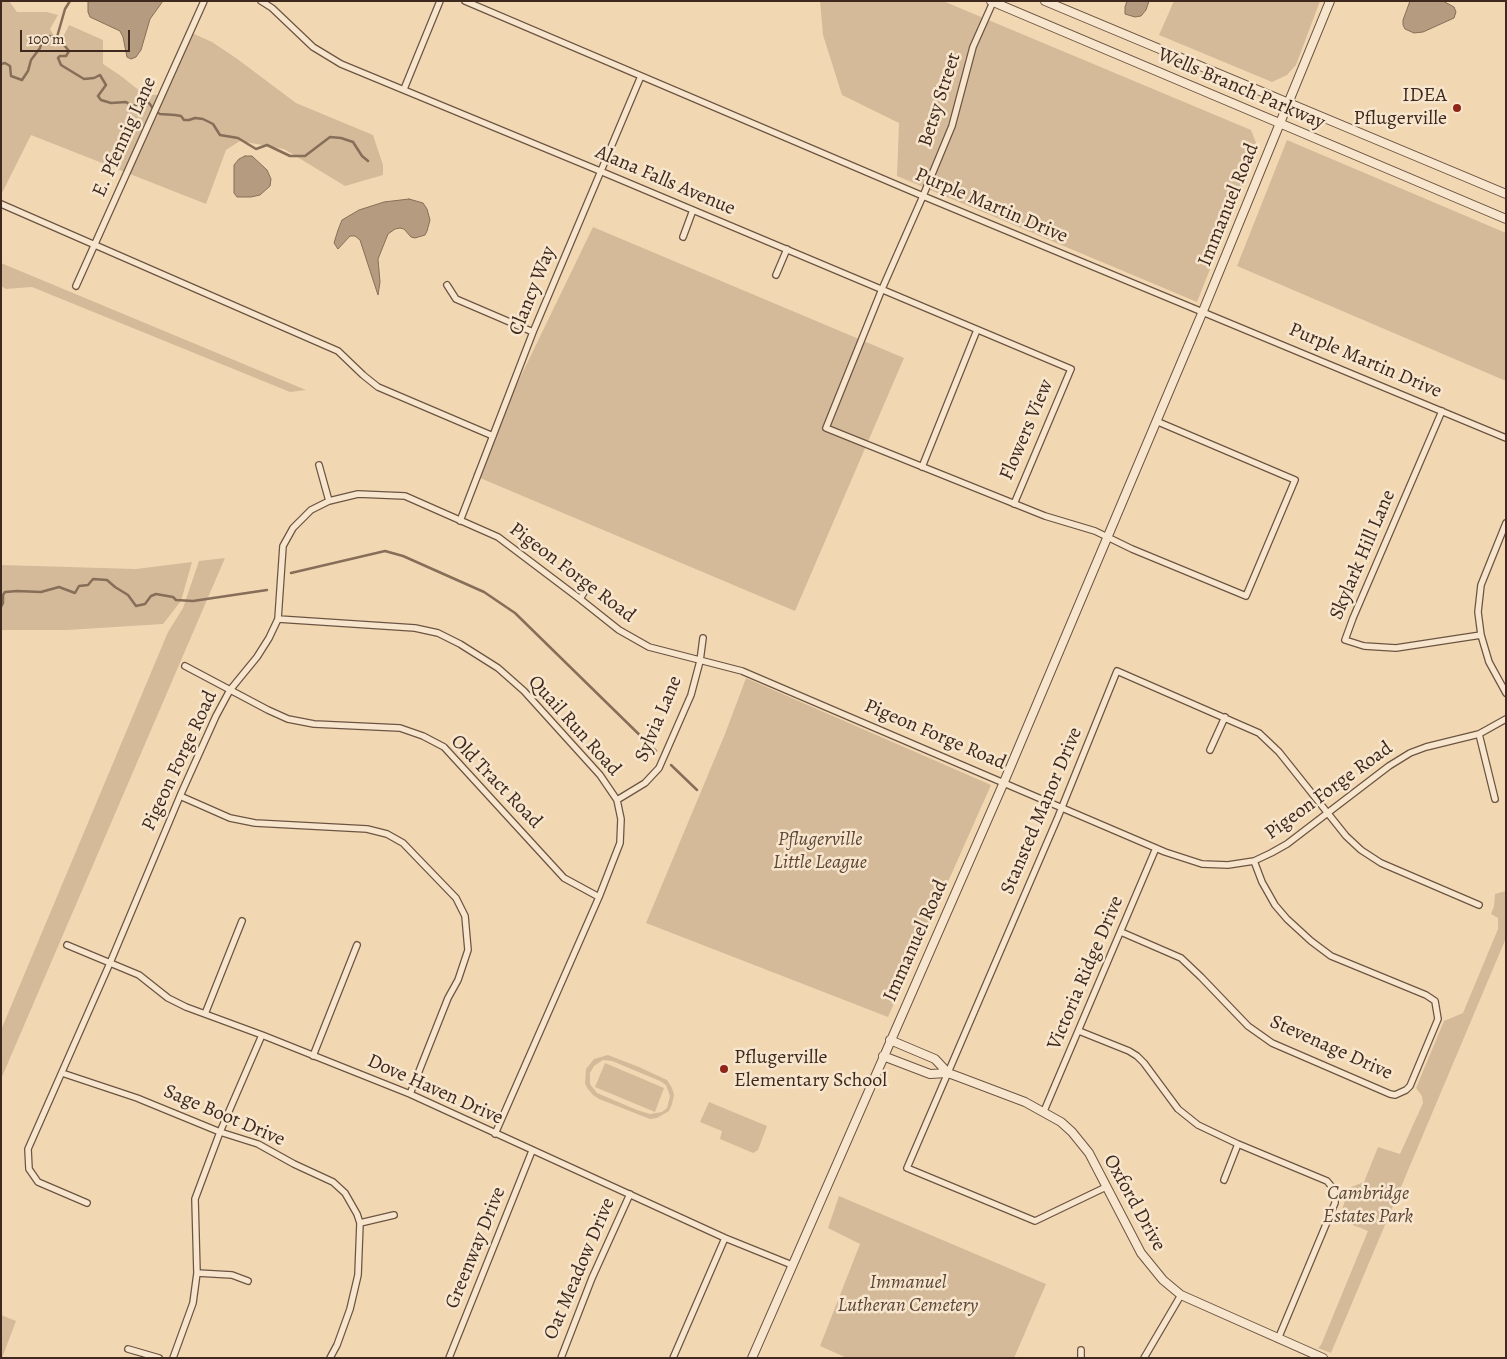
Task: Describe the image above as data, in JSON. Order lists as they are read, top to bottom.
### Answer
{
  "streets": {
    "street": [
      "Wells Branch Parkway",
      "Betsy Street",
      "E. Pfennig Lane",
      "Alana Falls Avenue",
      "Immanuel Road",
      "Purple Martin Drive",
      "Clancy Way",
      "Flowers View",
      "Skylark Hill Lane",
      "Pigeon Forge Road",
      "Sylvia Lane",
      "Quail Run Road",
      "Old Tract Road",
      "Stansted Manor Drive",
      "Victoria Ridge Drive",
      "Stevenage Drive",
      "Dove Haven Drive",
      "Sage Boot Drive",
      "Oxford Drive",
      "Greenway Drive",
      "Oat Meadow Drive"
    ]
  },
  "crossings": [
    ["Wells Branch Parkway", "Betsy Street"],
    ["Wells Branch Parkway", "Immanuel Road"],
    ["Betsy Street", "Alana Falls Avenue"],
    ["Betsy Street", "Purple Martin Drive"],
    ["Alana Falls Avenue", "Clancy Way"],
    ["Alana Falls Avenue", "Flowers View"],
    ["Immanuel Road", "Purple Martin Drive"],
    ["Immanuel Road", "Pigeon Forge Road"],
    ["Immanuel Road", "Dove Haven Drive"],
    ["Purple Martin Drive", "Clancy Way"],
    ["Purple Martin Drive", "Skylark Hill Lane"],
    ["Clancy Way", "Pigeon Forge Road"],
    ["Pigeon Forge Road", "Sylvia Lane"],
    ["Pigeon Forge Road", "Quail Run Road"],
    ["Pigeon Forge Road", "Old Tract Road"],
    ["Pigeon Forge Road", "Stansted Manor Drive"],
    ["Pigeon Forge Road", "Victoria Ridge Drive"],
    ["Pigeon Forge Road", "Stevenage Drive"],
    ["Pigeon Forge Road", "Dove Haven Drive"],
    ["Pigeon Forge Road", "Sage Boot Drive"],
    ["Sylvia Lane", "Quail Run Road"],
    ["Quail Run Road", "Old Tract Road"],
    ["Quail Run Road", "Dove Haven Drive"],
    ["Stansted Manor Drive", "Oxford Drive"],
    ["Victoria Ridge Drive", "Stevenage Drive"],
    ["Victoria Ridge Drive", "Oxford Drive"],
    ["Dove Haven Drive", "Greenway Drive"],
    ["Dove Haven Drive", "Oat Meadow Drive"]
  ],
  "parks": ["Pflugerville Little League", "Cambridge Estates Park", "Immanuel Lutheran Cemetery"],
  "places": ["IDEA Pflugerville", "Pflugerville Elementary School"],
  "scale_bar": "100 m"
}
